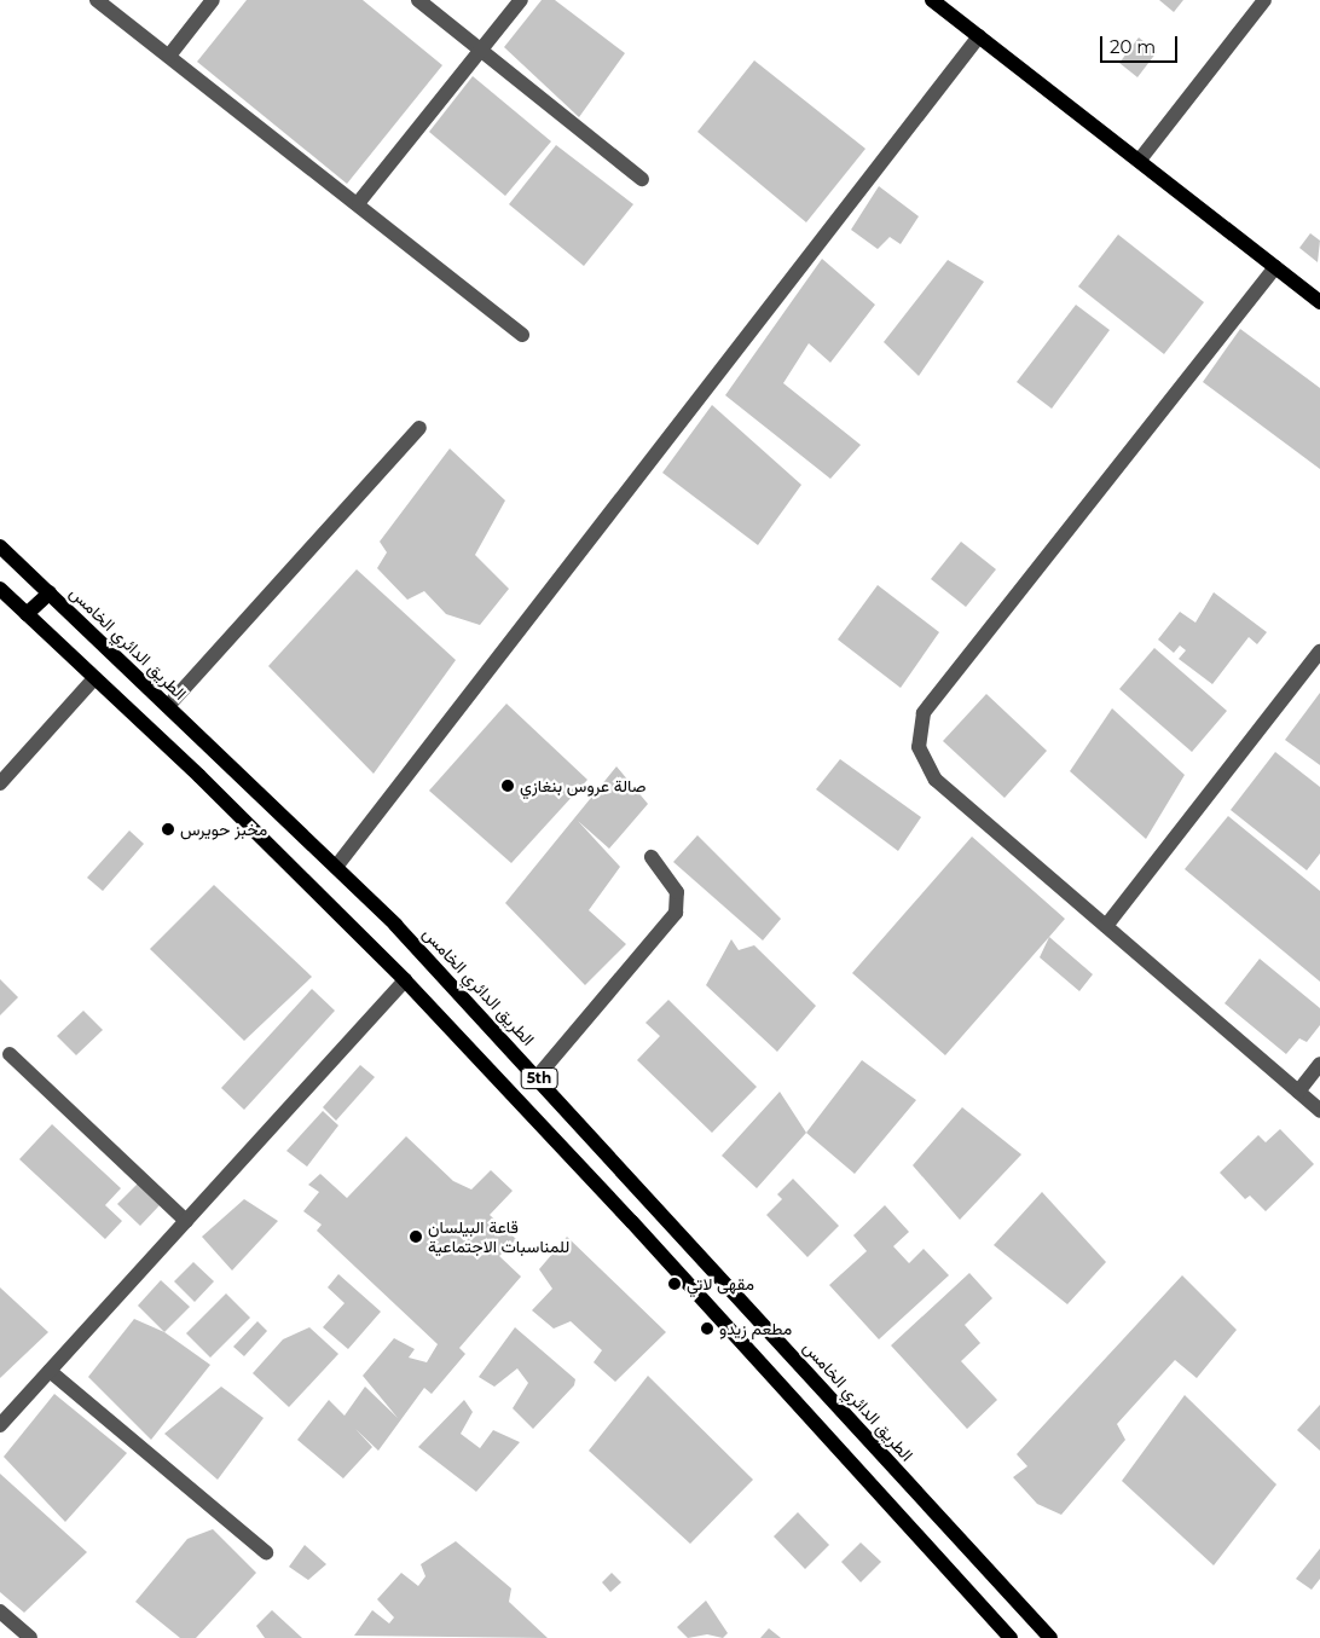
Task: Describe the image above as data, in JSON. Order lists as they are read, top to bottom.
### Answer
{
  "streets": {
    "main road": ["الطريق الدائري الخامس", "5th"]
  },
  "places": [
    "صالة عروس بنغازي",
    "مخبز حويرس",
    "قاعة البيلسان للمناسبات الاجتماعية",
    "مقهى لاتي",
    "مطعم زيدو"
  ],
  "scale_bar": "20 m"
}
